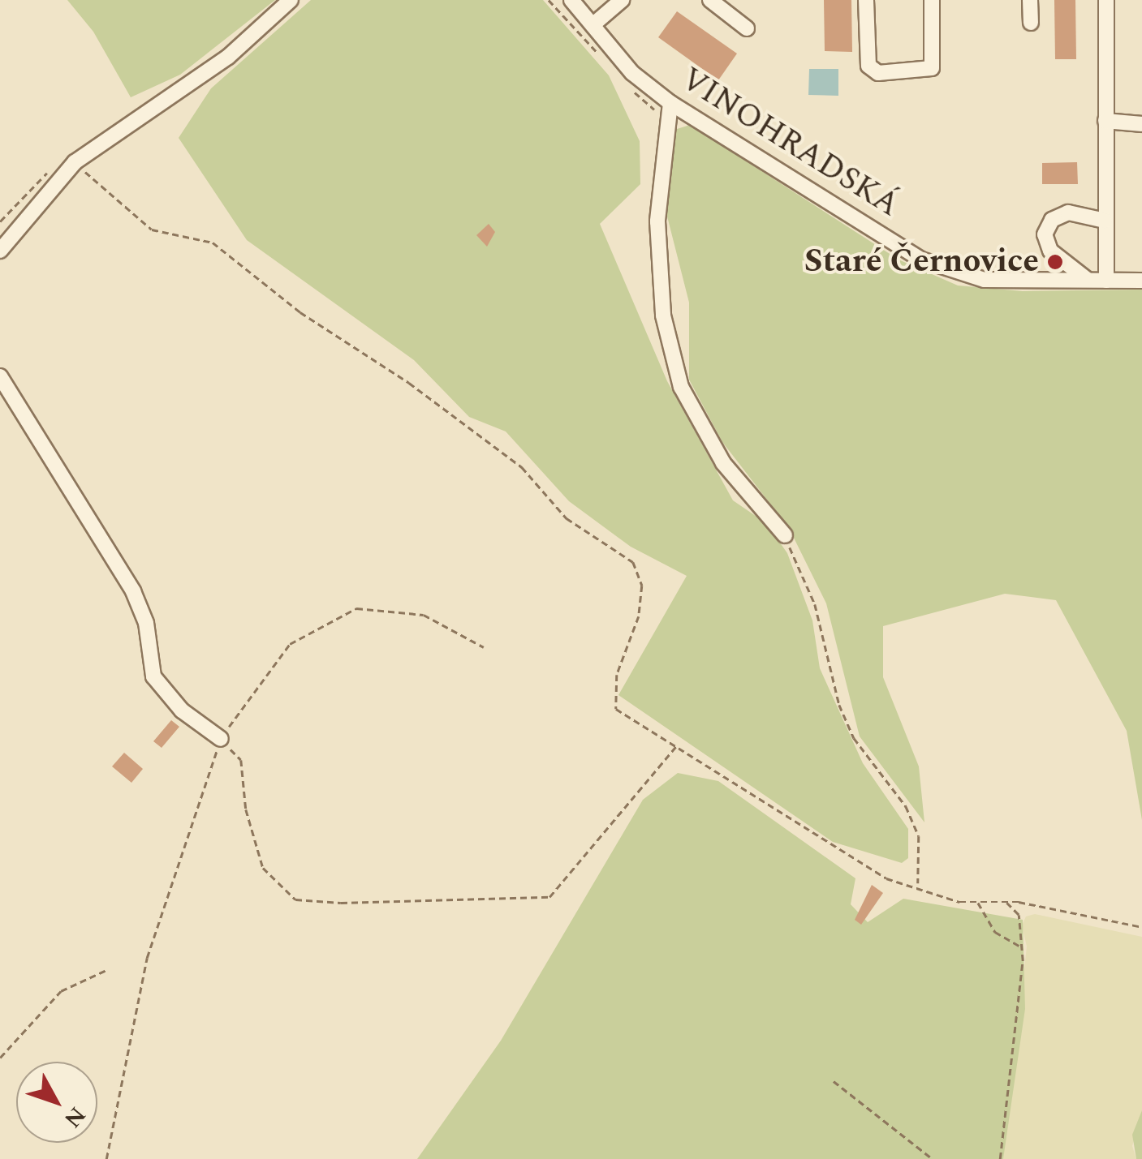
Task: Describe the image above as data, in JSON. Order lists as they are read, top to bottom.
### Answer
{
  "streets": {
    "street": ["VINOHRADSKÁ"]
  },
  "places": ["Staré Černovice"],
  "north": "bottom right"
}
